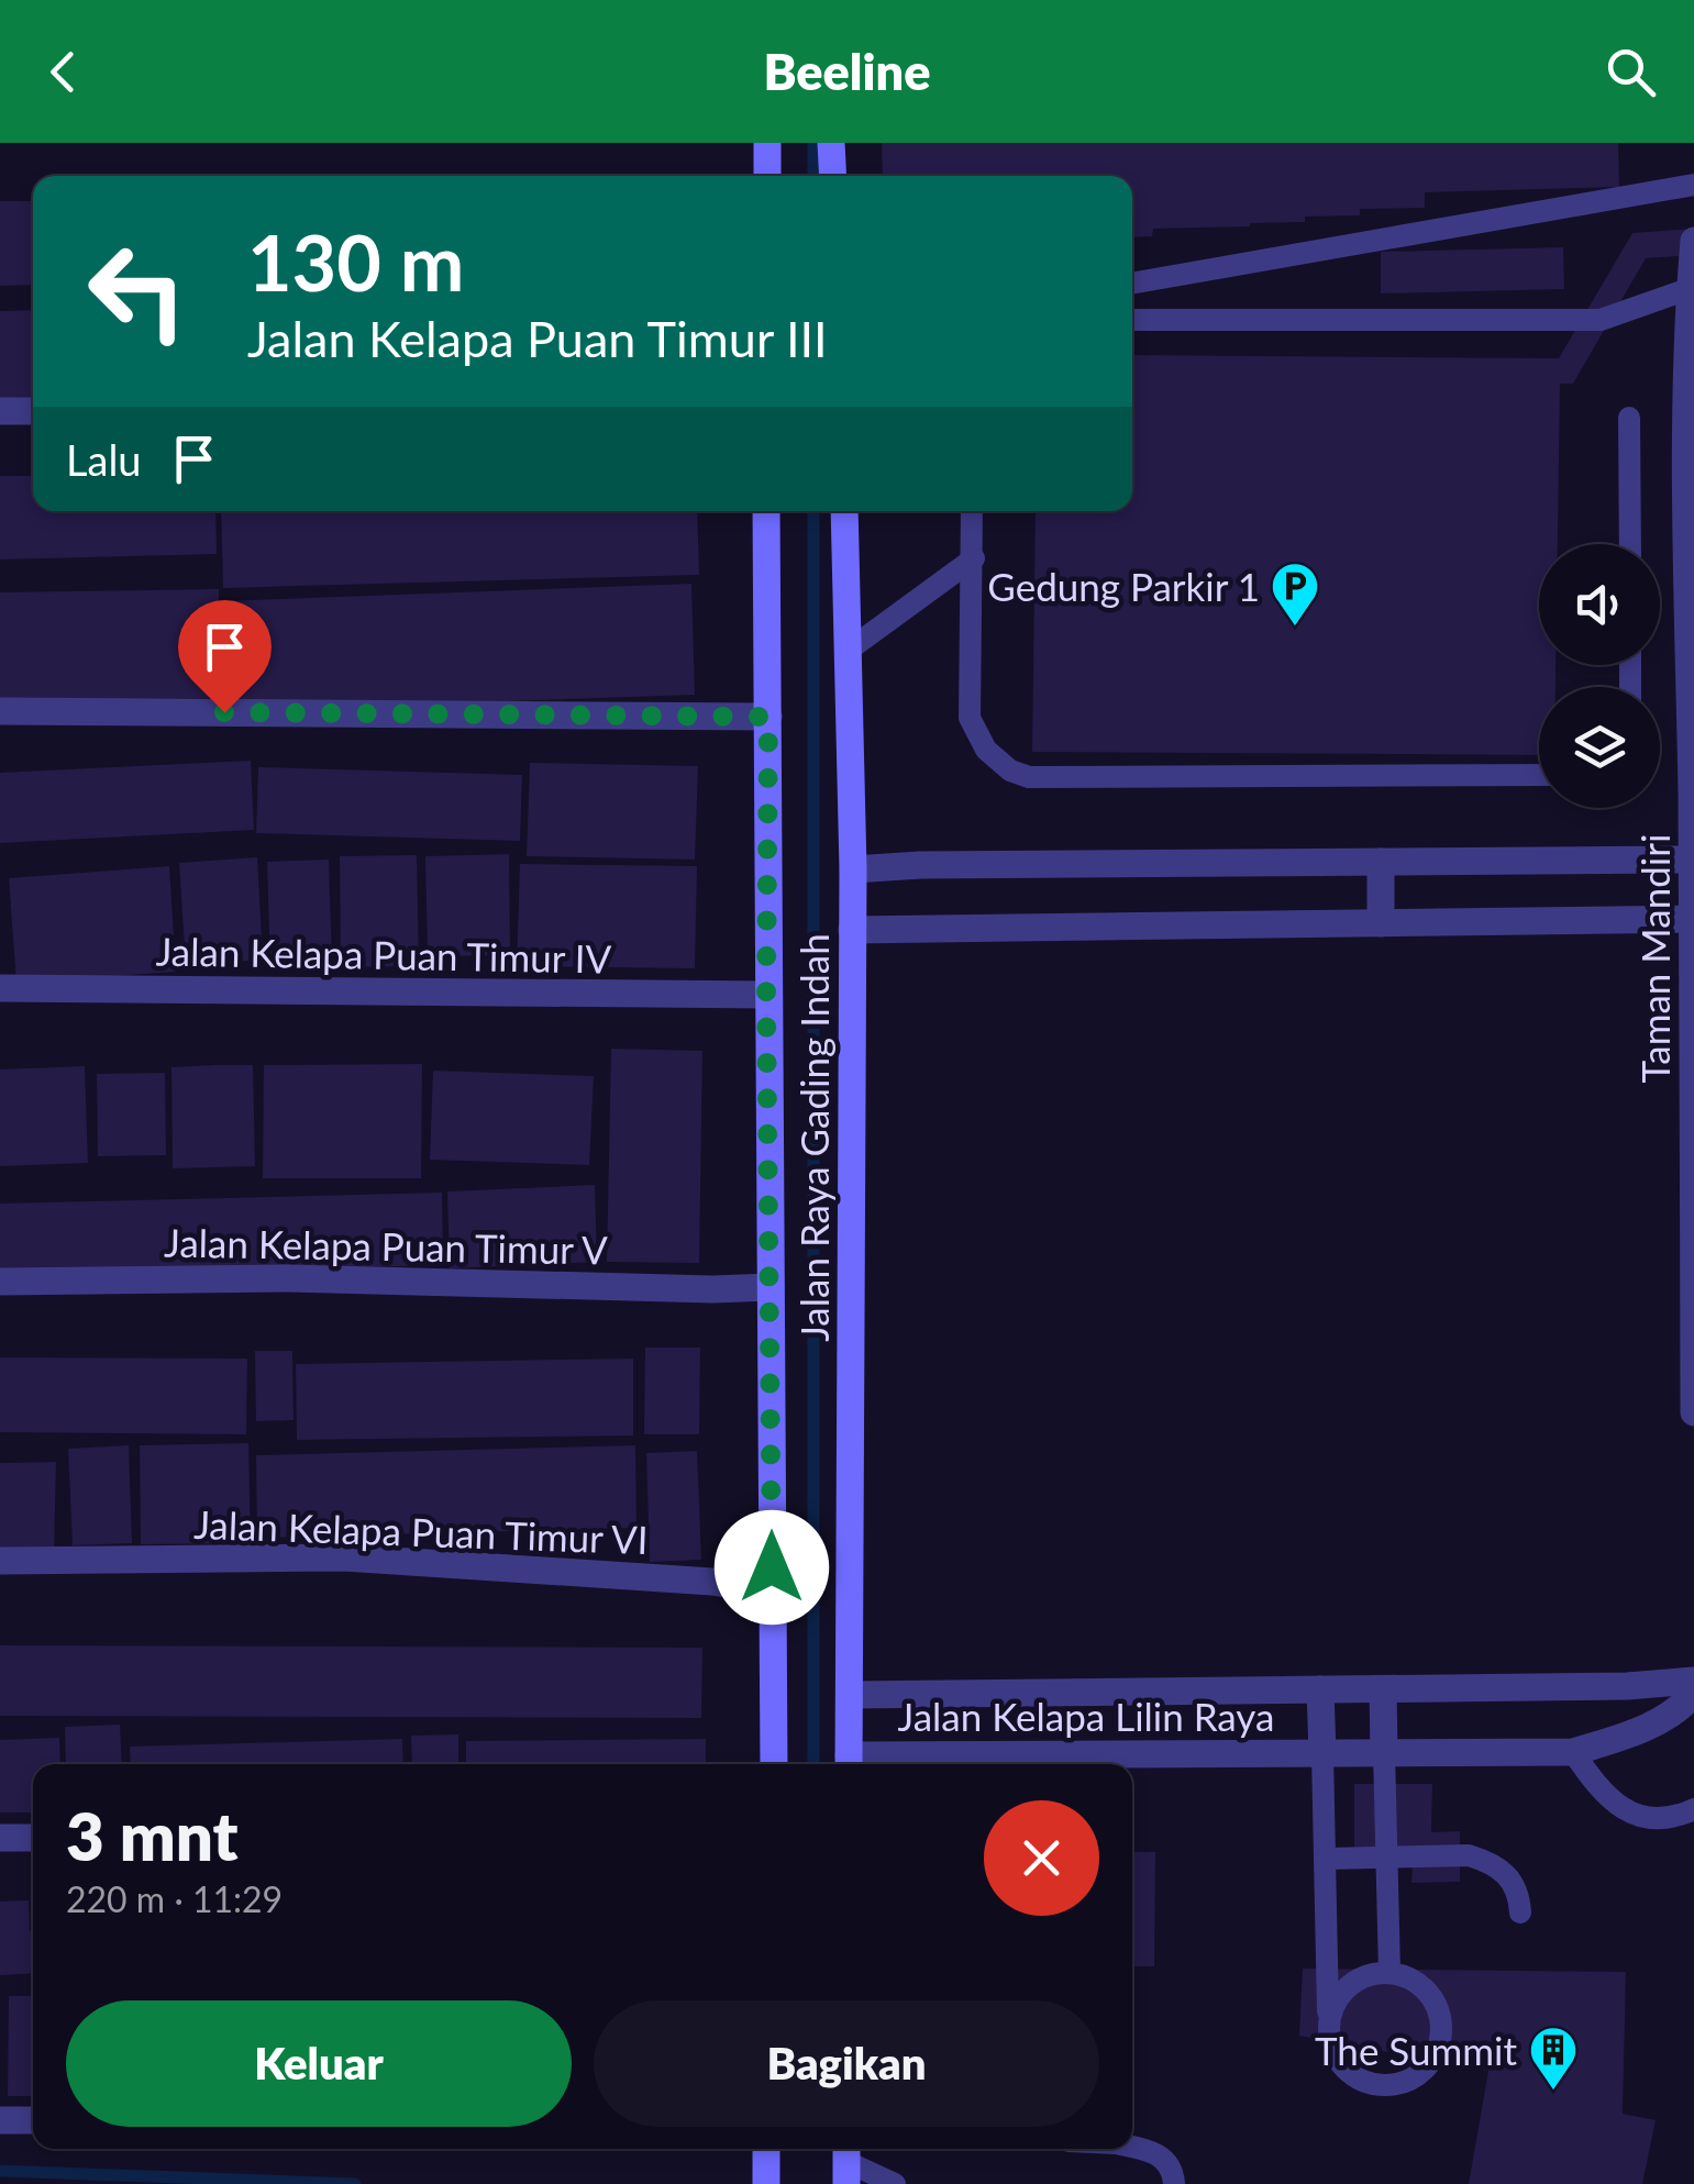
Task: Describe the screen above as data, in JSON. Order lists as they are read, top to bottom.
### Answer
{
  "streets": {
    "street": [
      "Jalan Kelapa Puan Timur IV",
      "Taman Mandiri",
      "Jalan Raya Gading Indah",
      "Jalan Kelapa Puan Timur V",
      "Jalan Kelapa Puan Timur VI",
      "Jalan Kelapa Lilin Raya"
    ]
  },
  "crossings": [
    ["Jalan Kelapa Puan Timur IV", "Jalan Raya Gading Indah"],
    ["Jalan Raya Gading Indah", "Jalan Kelapa Puan Timur V"],
    ["Jalan Raya Gading Indah", "Jalan Kelapa Puan Timur VI"],
    ["Jalan Raya Gading Indah", "Jalan Kelapa Lilin Raya"]
  ],
  "places": {
    "parking": ["Gedung Parkir 1"],
    "building": ["The Summit"]
  },
  "page": {
    "header": "Beeline",
    "turn": ["130 m", "Jalan Kelapa Puan Timur III"],
    "then": "Lalu",
    "heading": ["3 mnt", "220 m · 11:29"],
    "buttons": ["Keluar", "Bagikan"]
  }
}
